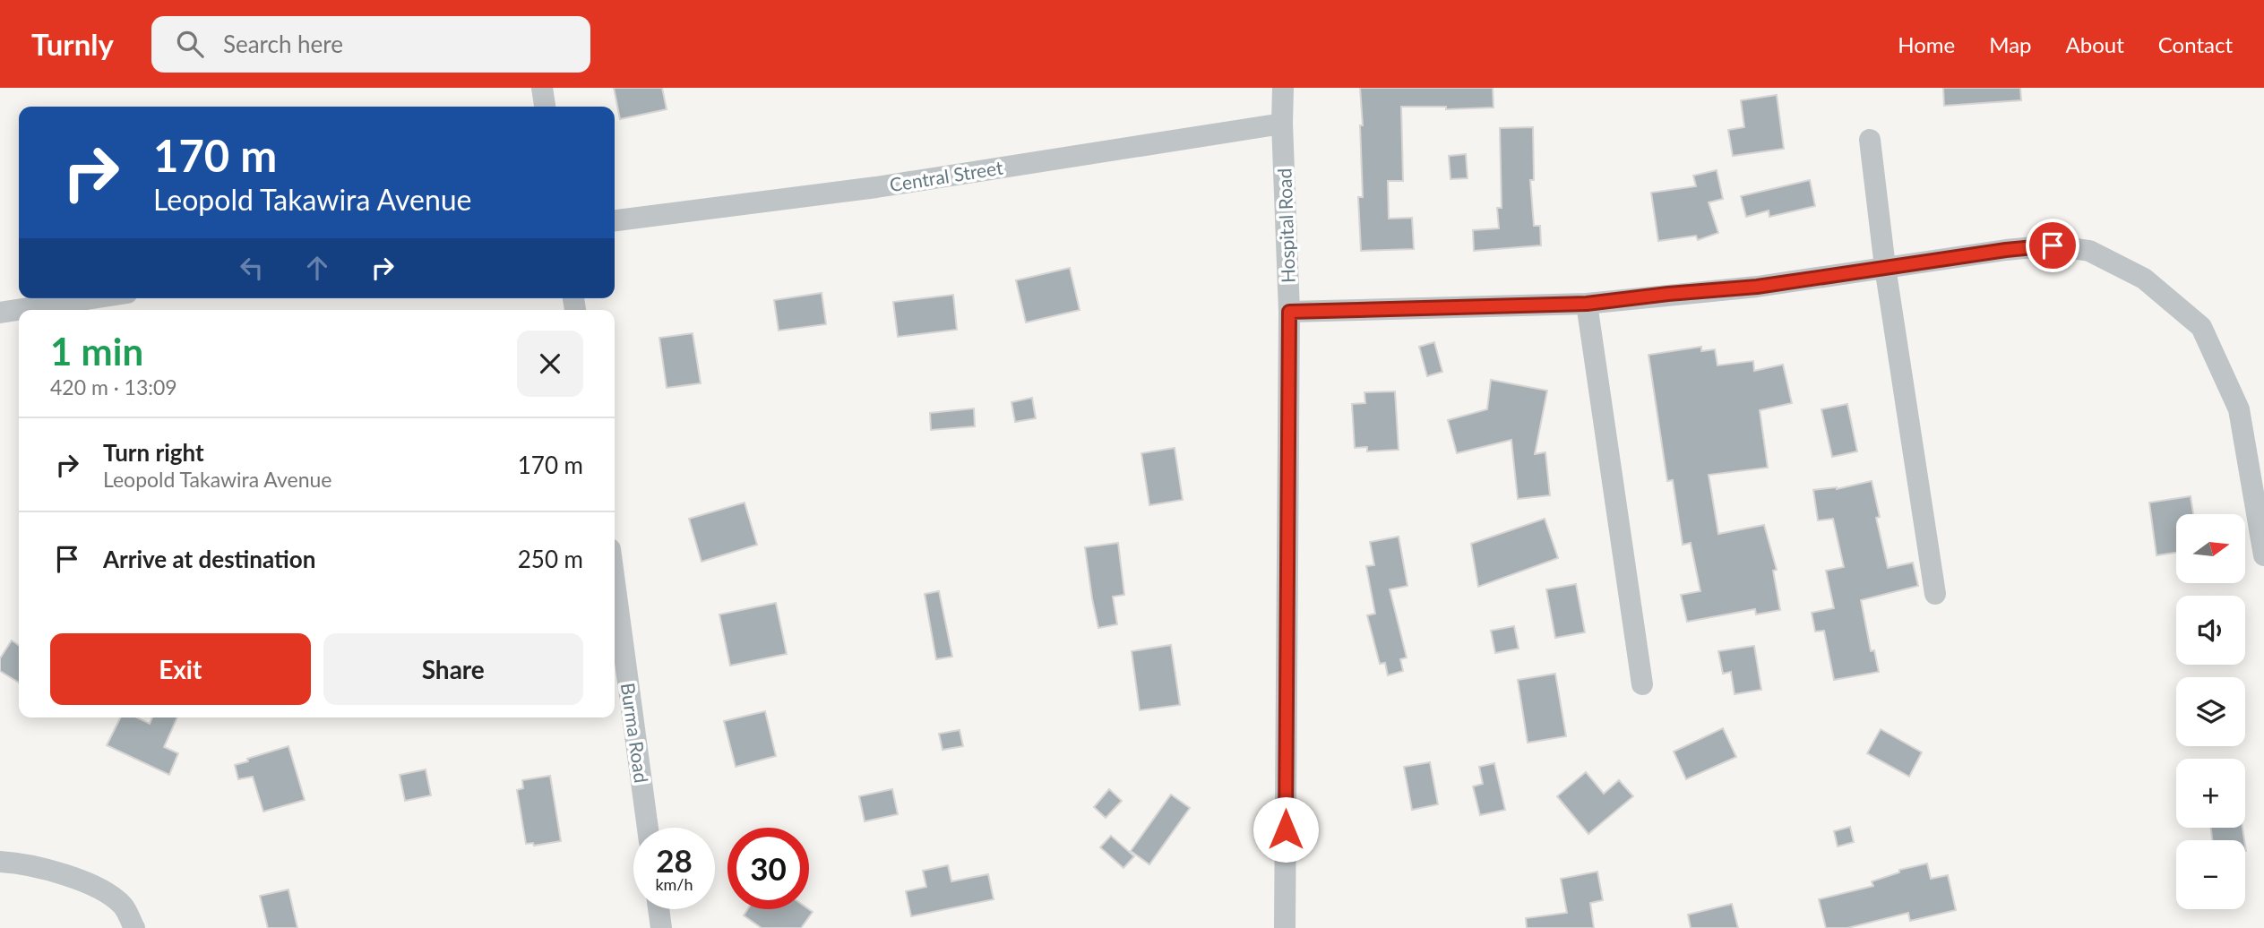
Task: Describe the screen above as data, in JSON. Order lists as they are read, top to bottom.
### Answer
{
  "streets": {
    "street": ["Central Street", "Hospital Road", "Burma Road"]
  },
  "crossings": [
    ["Central Street", "Hospital Road"]
  ],
  "north": "right",
  "page": {
    "header": "Turnly",
    "search": "Search here",
    "nav": [
      "Home",
      "Map",
      "About",
      "Contact"
    ],
    "turn": ["170 m", "Leopold Takawira Avenue"],
    "heading": ["1 min", "420 m · 13:09"],
    "list": [
      {
        "name": "Turn right",
        "note": "Leopold Takawira Avenue",
        "value": "170 m"
      },
      {
        "name": "Arrive at destination",
        "value": "250 m"
      }
    ],
    "map_buttons": ["+", "−"],
    "buttons": ["Exit", "Share"],
    "speed": "28 km/h",
    "limit": "30"
  }
}
